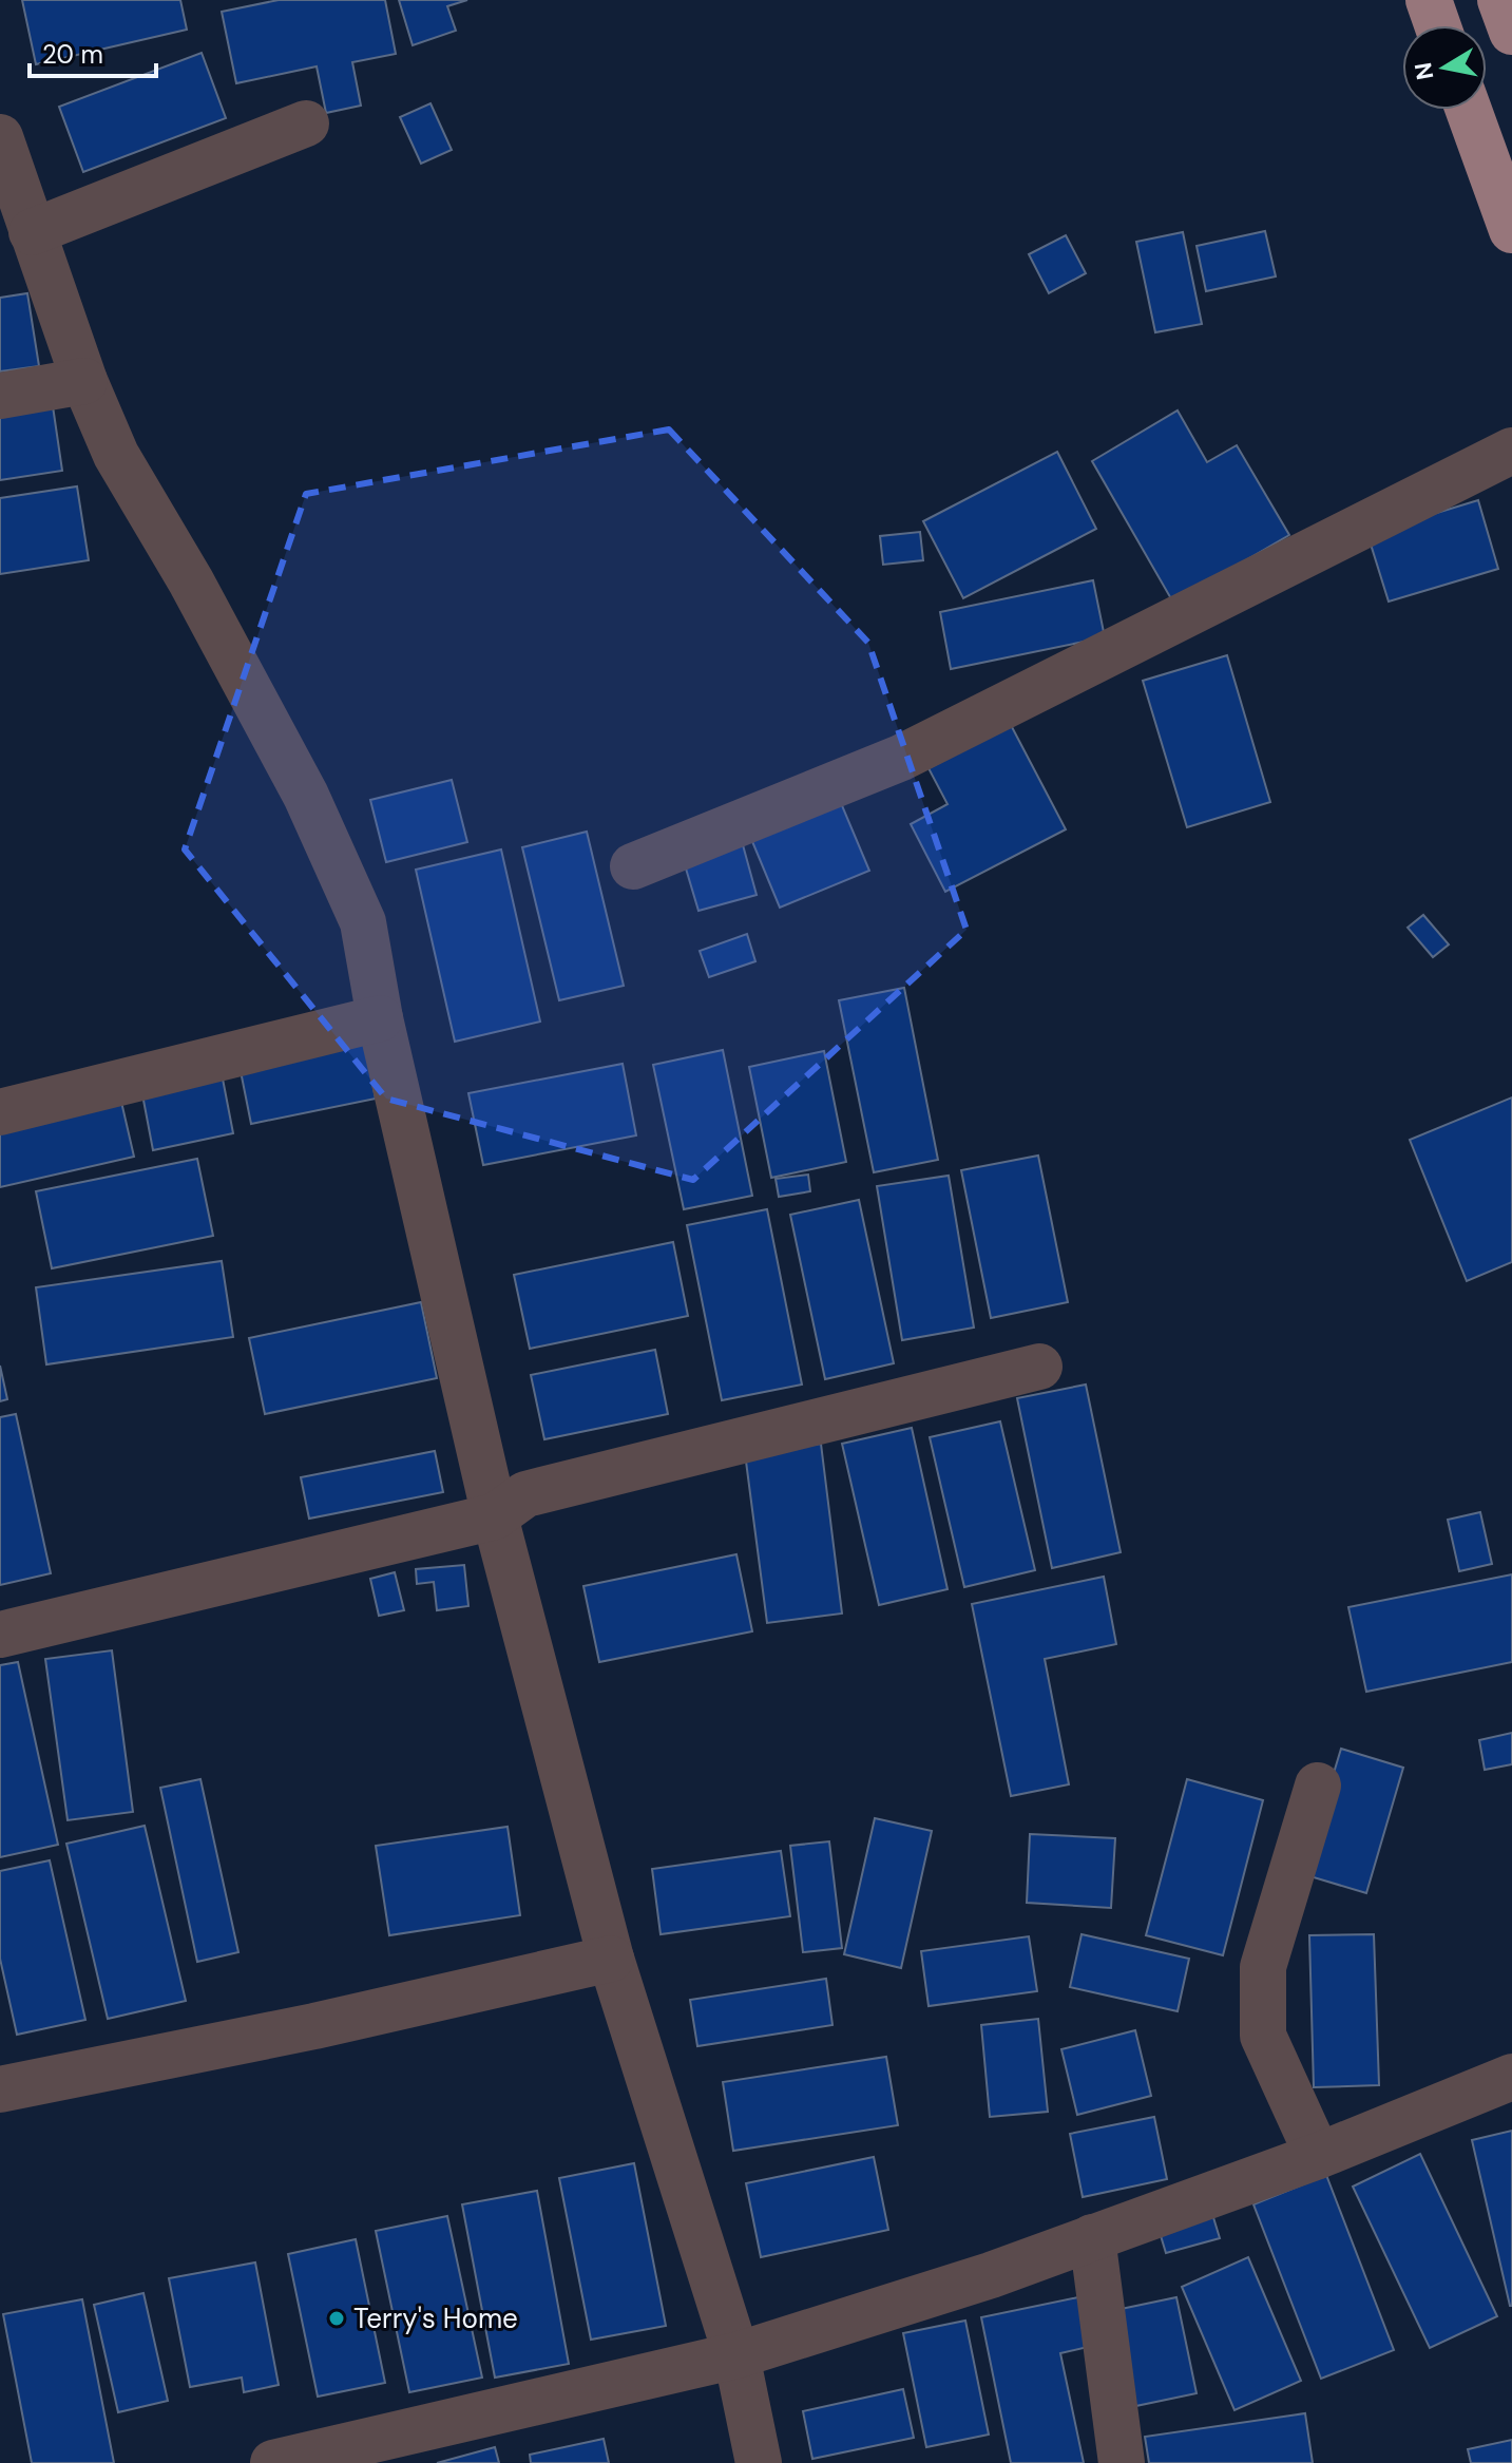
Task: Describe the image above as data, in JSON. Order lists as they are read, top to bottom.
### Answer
{
  "places": ["Terry's Home"],
  "scale_bar": "20 m",
  "north": "left"
}
